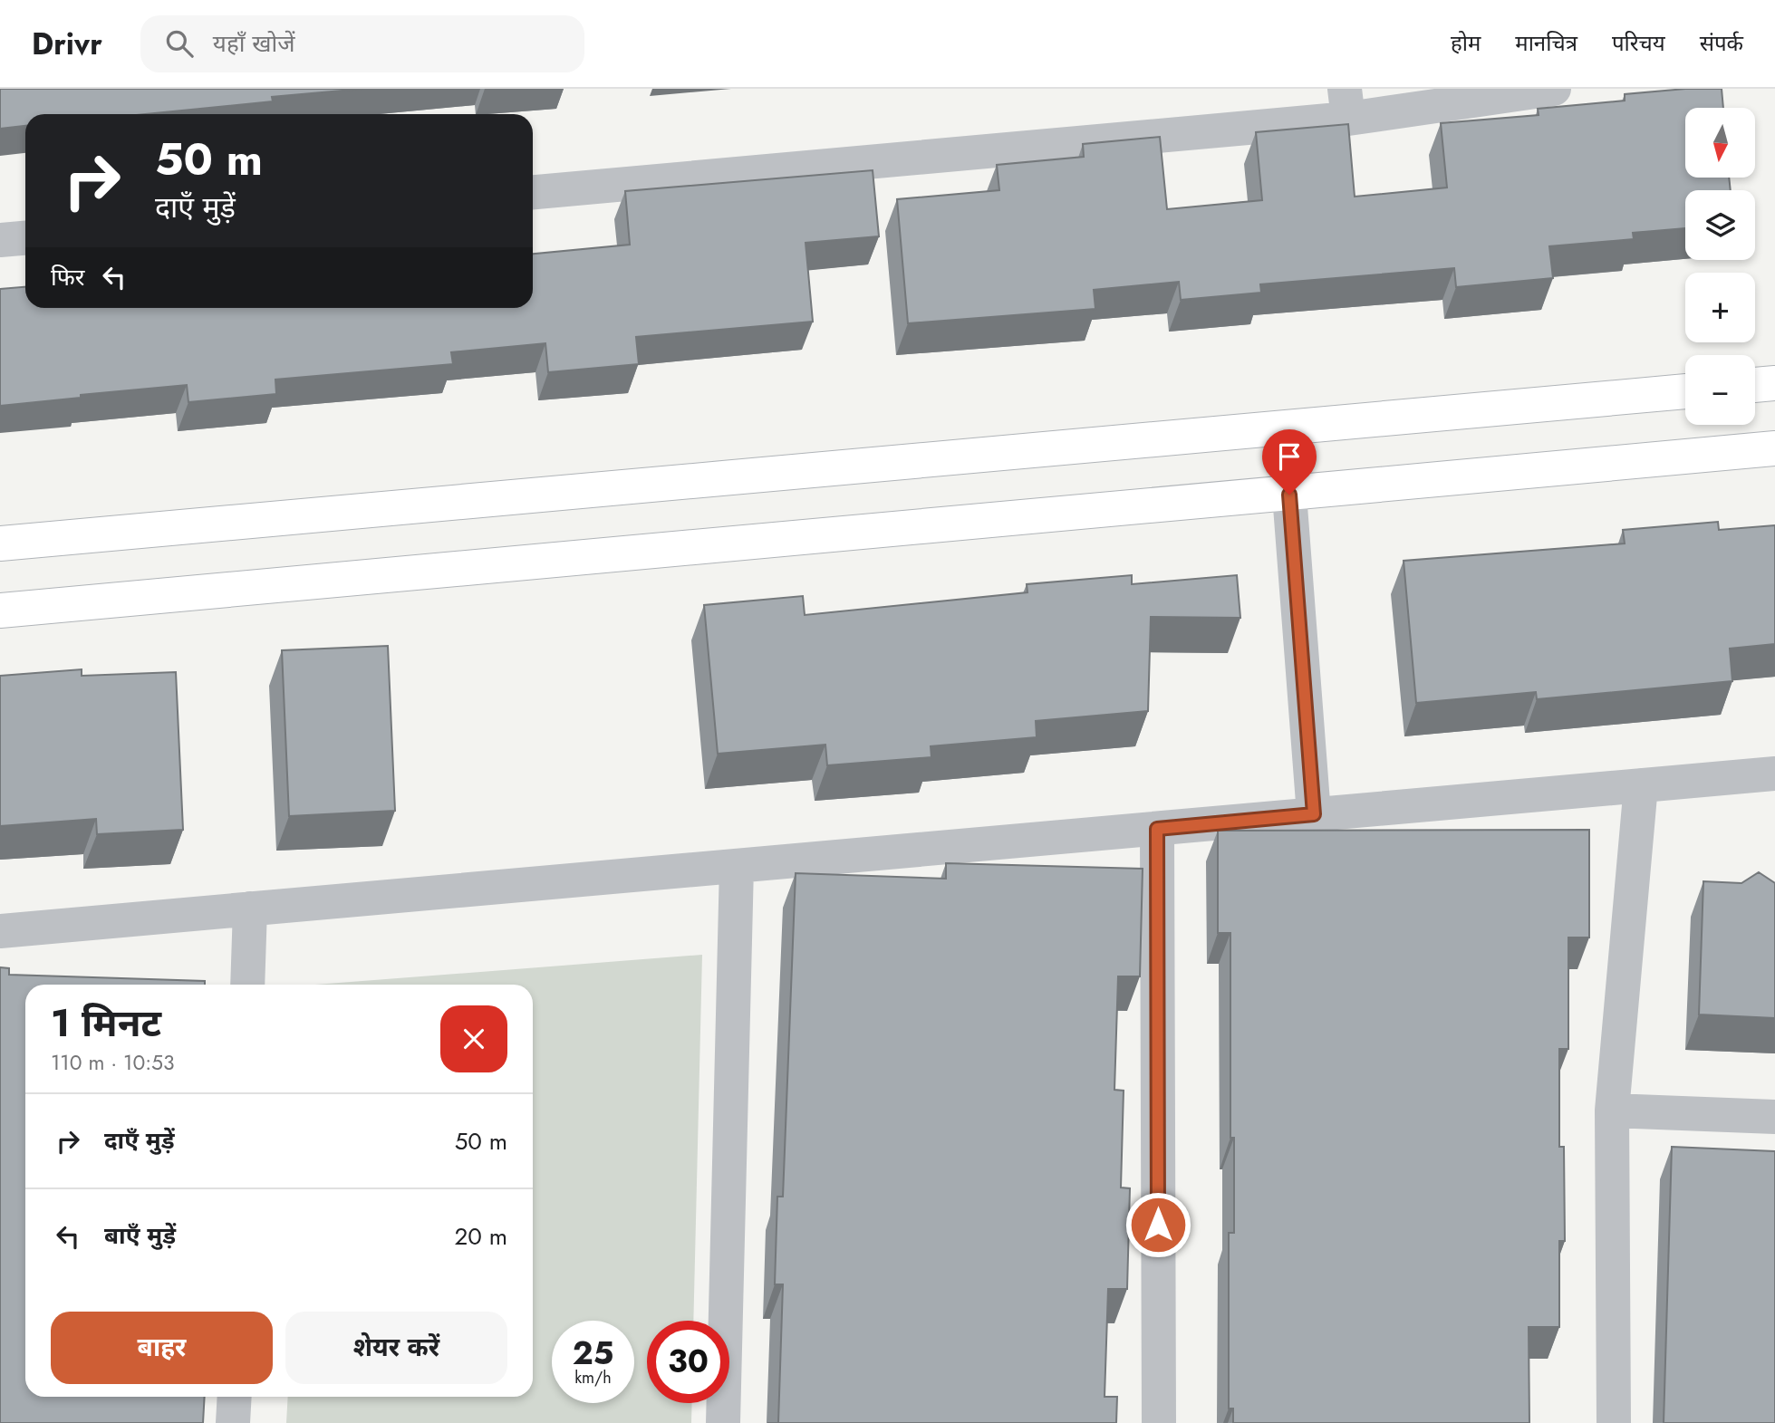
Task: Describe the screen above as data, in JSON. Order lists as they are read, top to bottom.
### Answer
{
  "north": "bottom",
  "page": {
    "header": "Drivr",
    "search": "यहाँ खोजें",
    "nav": [
      "होम",
      "मानचित्र",
      "परिचय",
      "संपर्क"
    ],
    "map_buttons": ["+", "−"],
    "turn": ["50 m", "दाएँ मुड़ें"],
    "then": "फिर",
    "heading": ["1 मिनट", "110 m · 10:53"],
    "list": [
      {
        "name": "दाएँ मुड़ें",
        "value": "50 m"
      },
      {
        "name": "बाएँ मुड़ें",
        "value": "20 m"
      }
    ],
    "buttons": ["बाहर", "शेयर करें"],
    "speed": "25 km/h",
    "limit": "30"
  }
}
